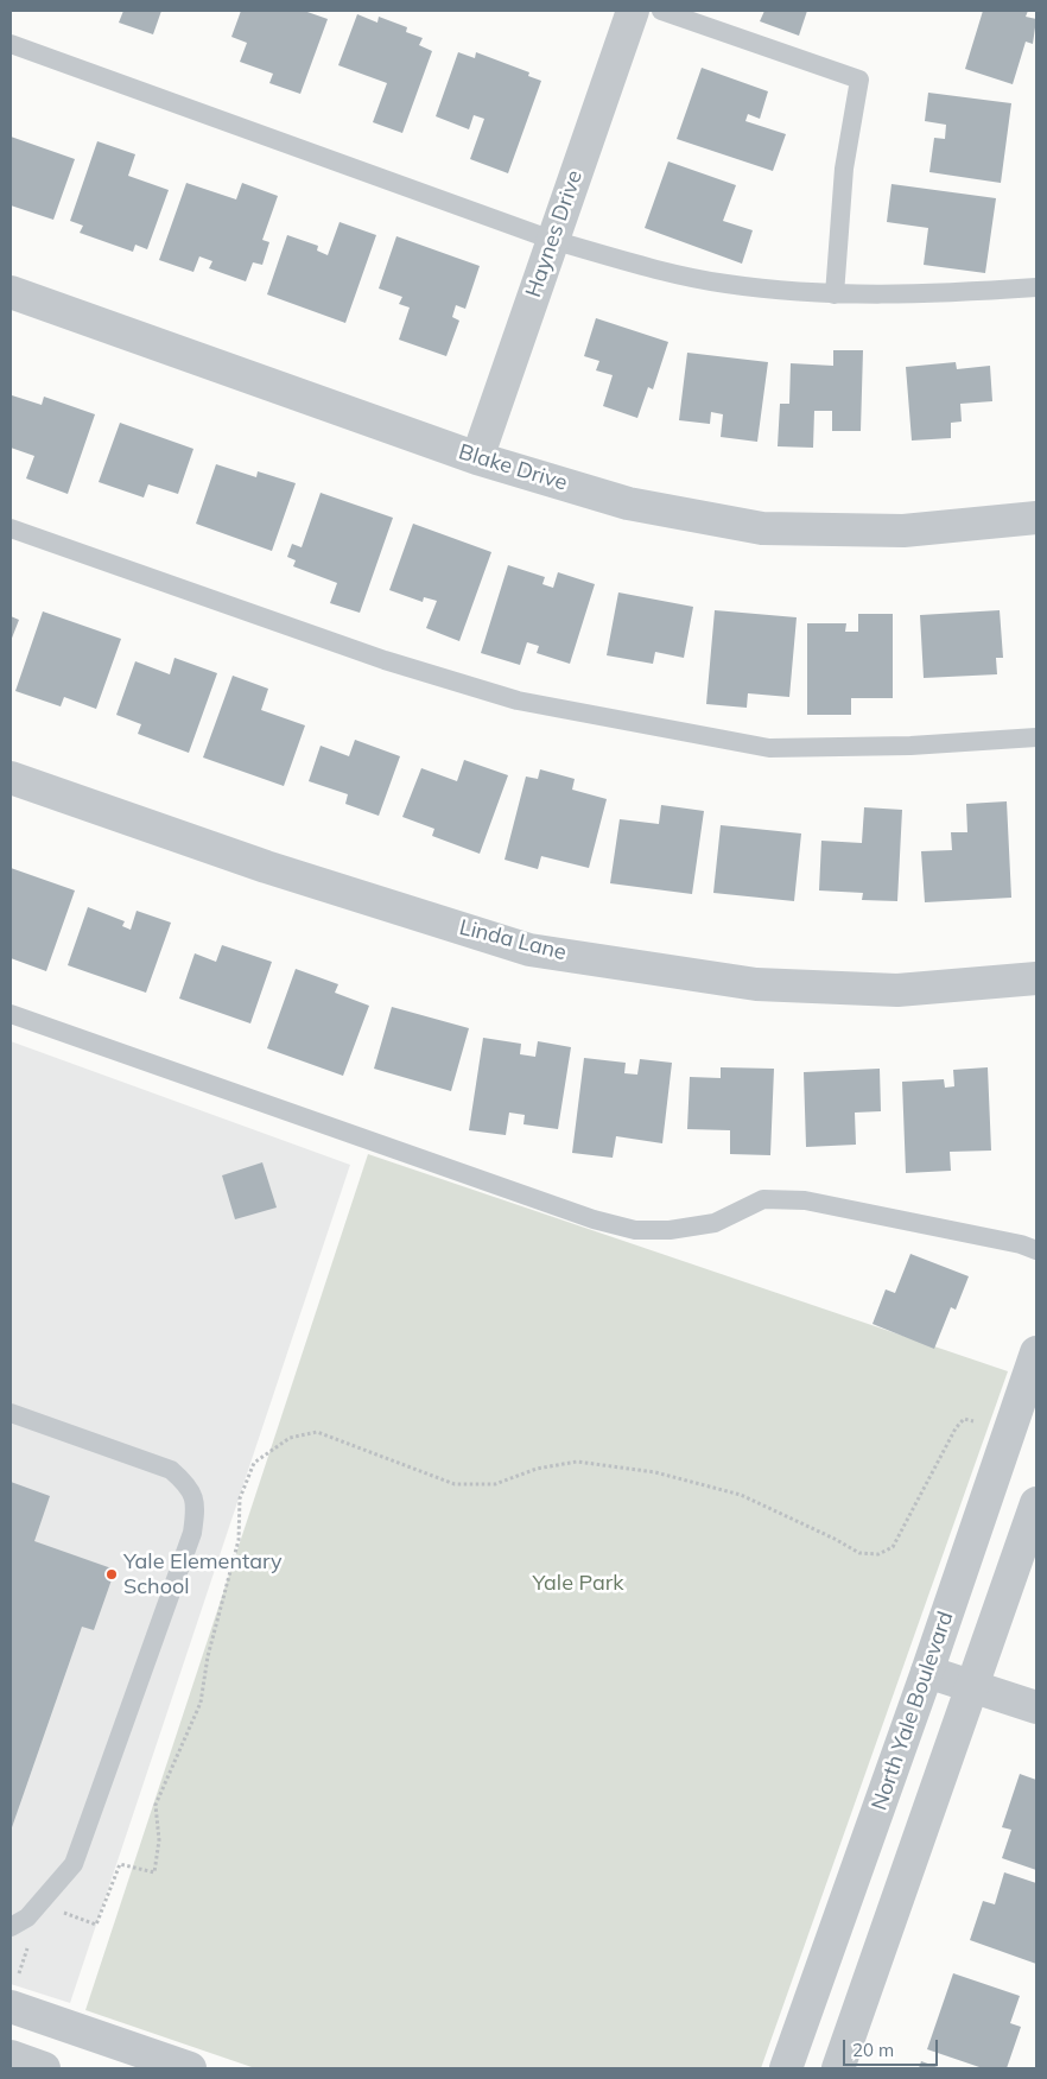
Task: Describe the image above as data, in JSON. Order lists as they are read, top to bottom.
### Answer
{
  "streets": {
    "street": [
      "Haynes Drive",
      "Blake Drive",
      "Linda Lane",
      "North Yale Boulevard"
    ]
  },
  "crossings": [
    ["Haynes Drive", "Blake Drive"]
  ],
  "parks": ["Yale Park"],
  "places": ["Yale Elementary School"],
  "scale_bar": "20 m"
}
